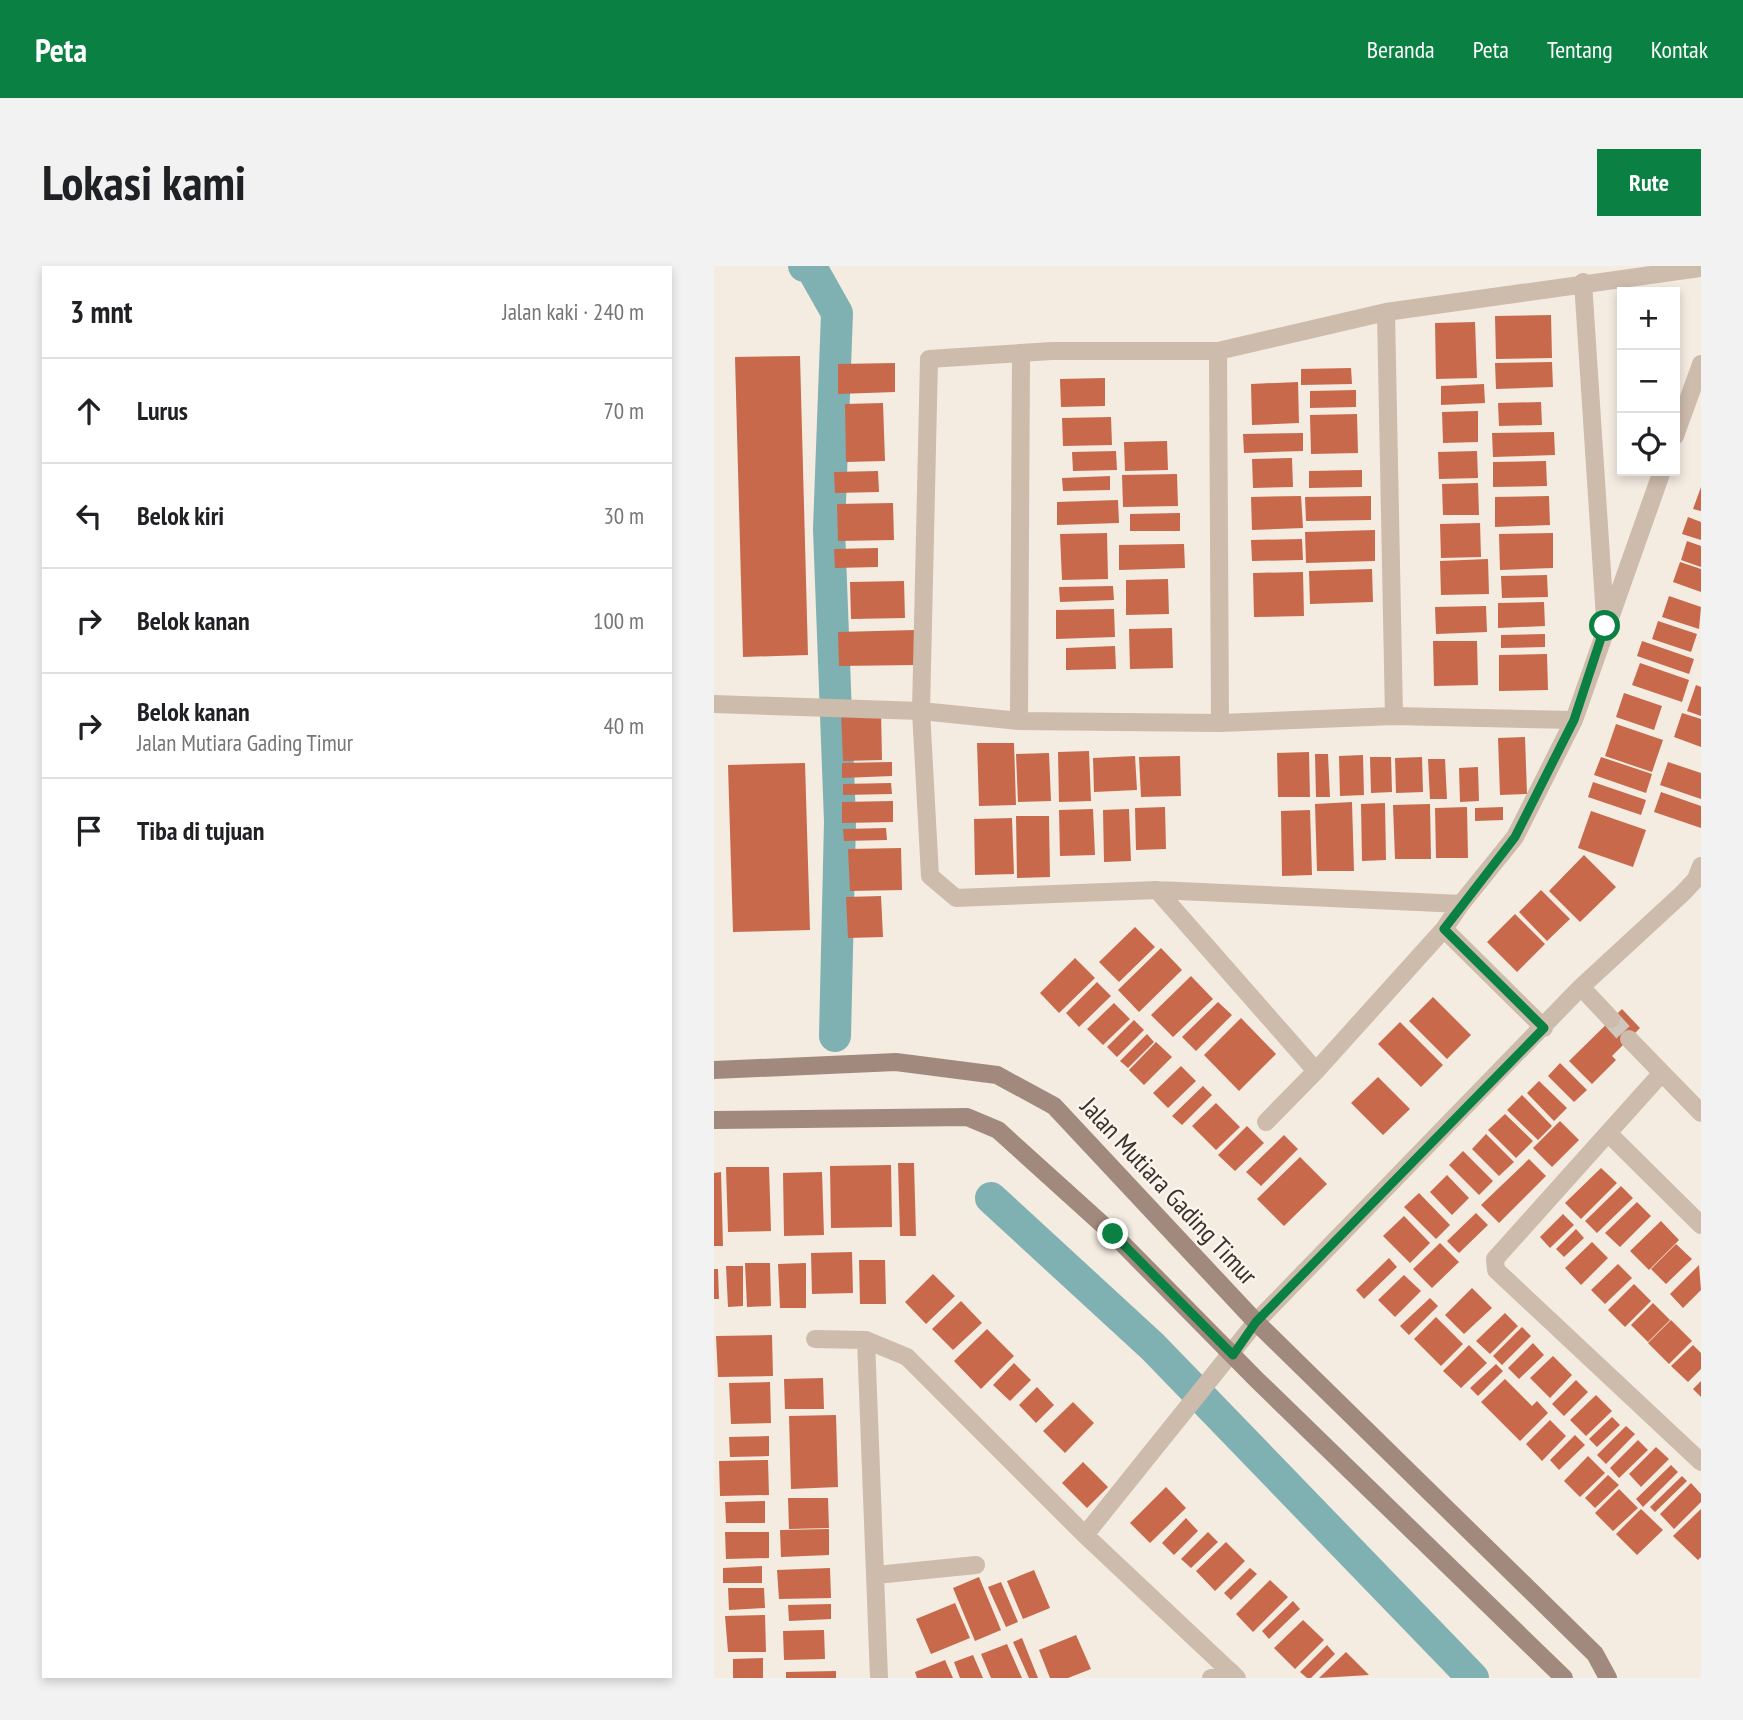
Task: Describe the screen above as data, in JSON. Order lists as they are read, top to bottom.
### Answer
{
  "streets": {
    "main road": ["Jalan Mutiara Gading Timur"]
  },
  "page": {
    "header": "Peta",
    "nav": [
      "Beranda",
      "Peta",
      "Tentang",
      "Kontak"
    ],
    "buttons": "Rute",
    "title": "Lokasi kami",
    "heading": ["3 mnt", "Jalan kaki · 240 m"],
    "map_buttons": ["+", "−"],
    "list": [
      ["Lurus", "70 m"],
      ["Belok kiri", "30 m"],
      ["Belok kanan", "100 m"],
      ["Belok kanan", "Jalan Mutiara Gading Timur", "40 m"],
      "Tiba di tujuan"
    ]
  }
}
